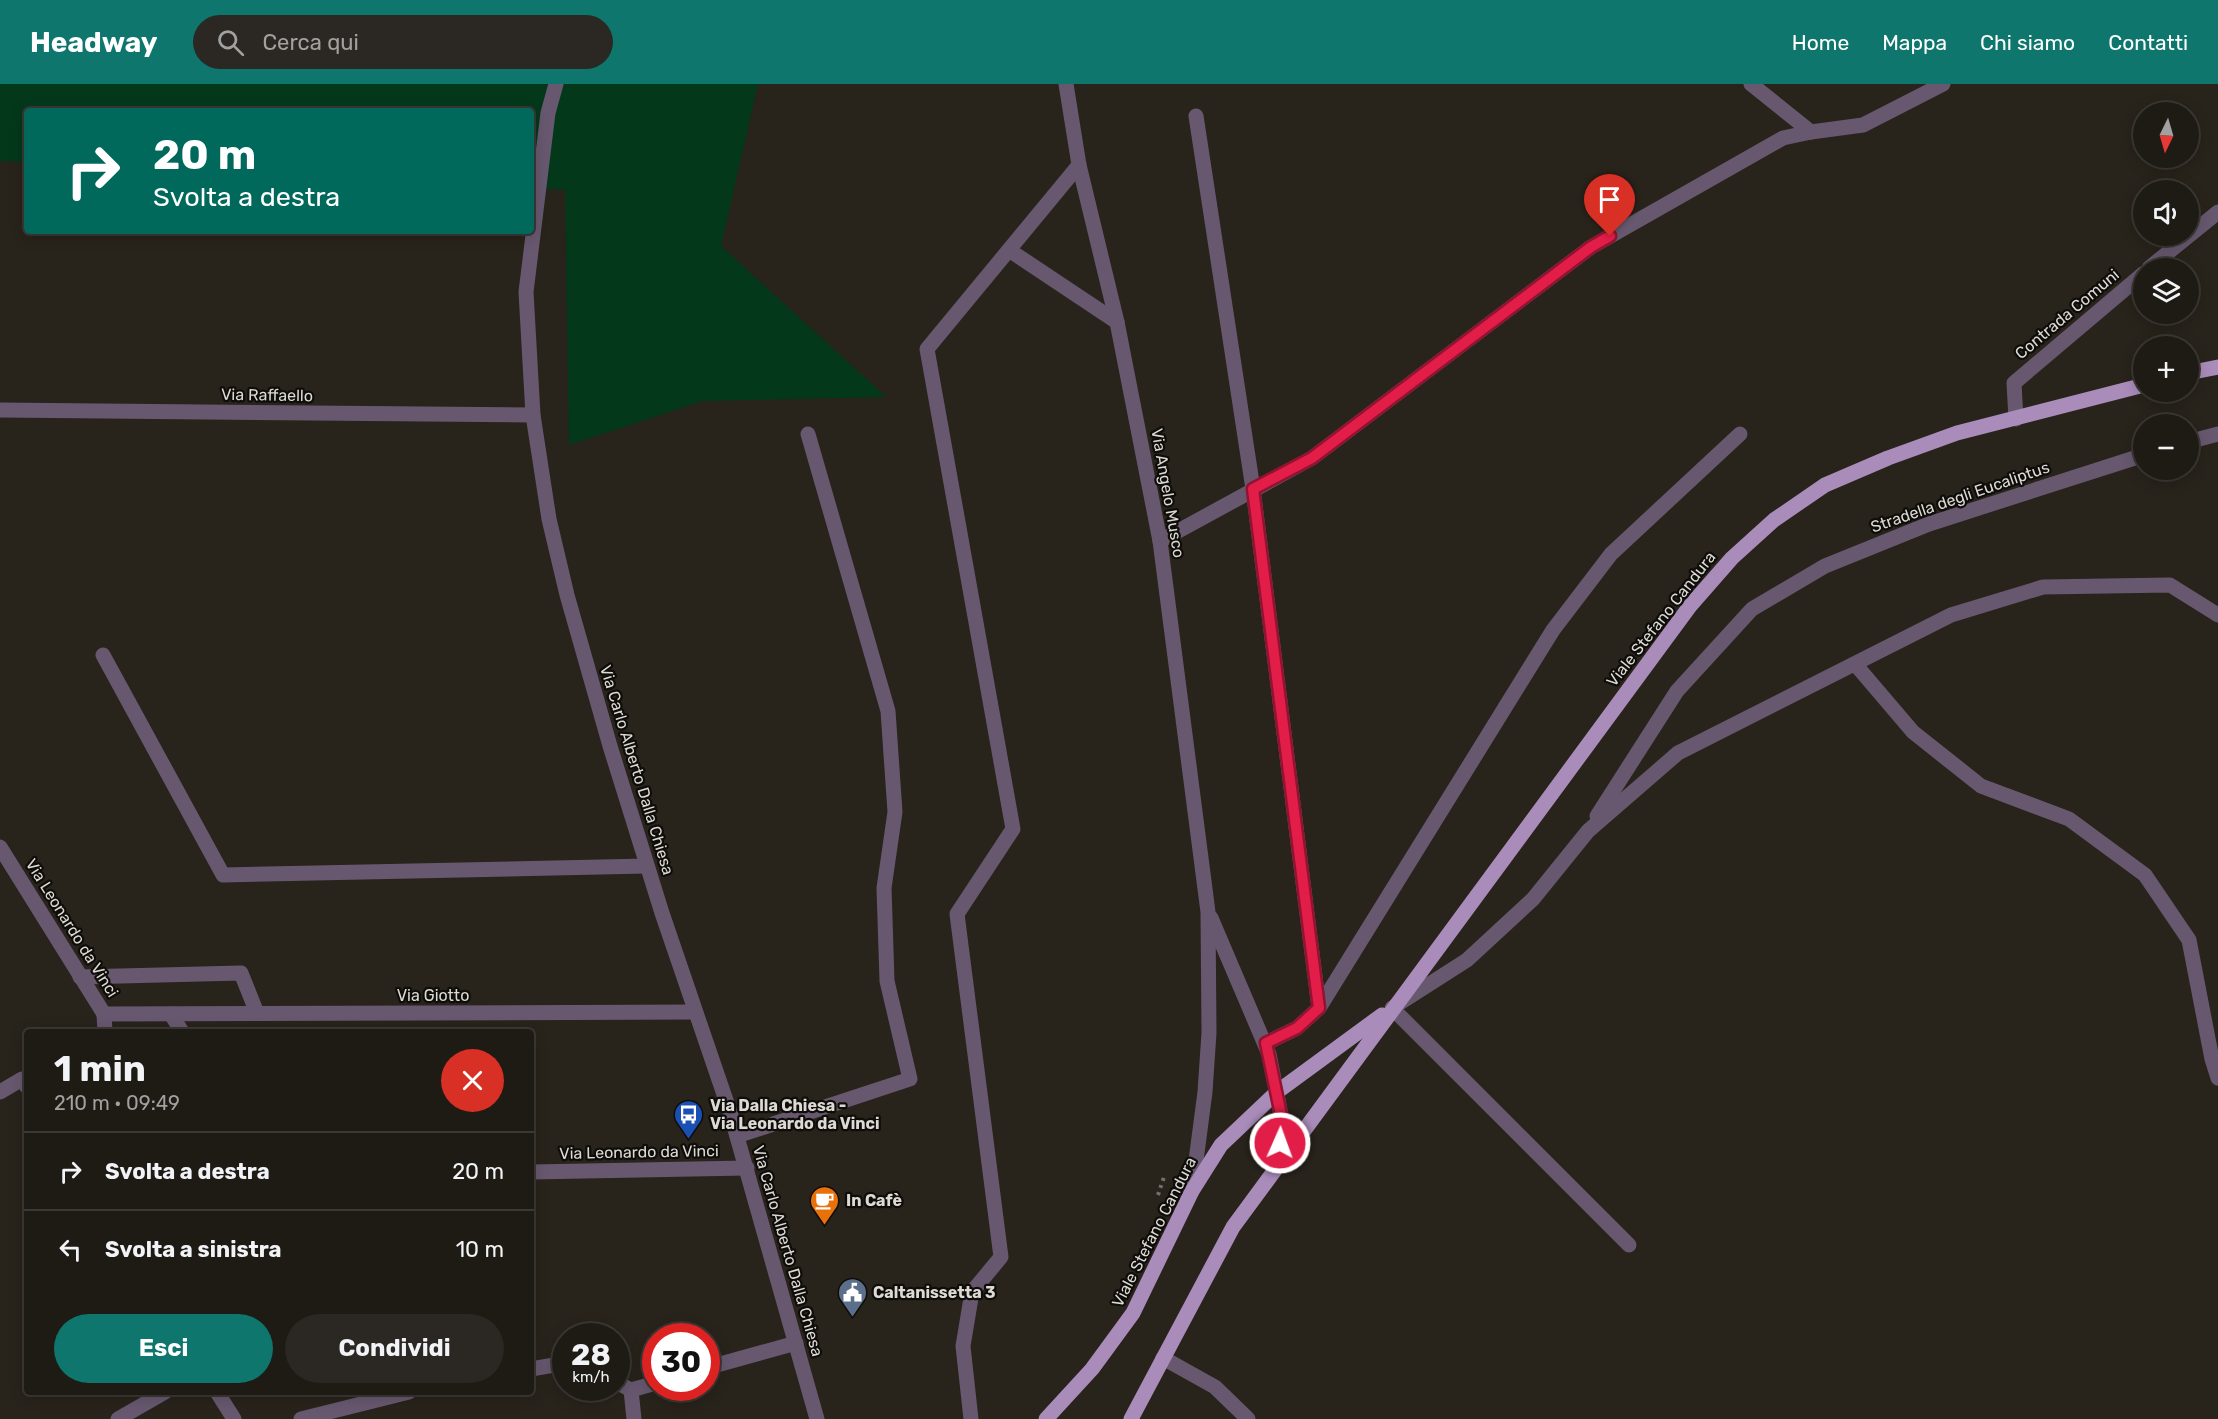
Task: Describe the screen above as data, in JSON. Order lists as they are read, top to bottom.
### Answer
{
  "streets": {
    "main road": ["Viale Stefano Candura"],
    "street": [
      "Contrada Comuni",
      "Via Raffaello",
      "Via Angelo Musco",
      "Stradella degli Eucaliptus",
      "Via Carlo Alberto Dalla Chiesa",
      "Via Leonardo da Vinci",
      "Via Giotto"
    ]
  },
  "crossings": [
    ["Contrada Comuni", "Viale Stefano Candura"],
    ["Via Raffaello", "Via Carlo Alberto Dalla Chiesa"],
    ["Via Carlo Alberto Dalla Chiesa", "Via Leonardo da Vinci"],
    ["Via Carlo Alberto Dalla Chiesa", "Via Giotto"],
    ["Via Leonardo da Vinci", "Via Giotto"]
  ],
  "places": {
    "bus stop": ["Via Dalla Chiesa - Via Leonardo da Vinci"],
    "cafe": ["In Cafè"],
    "public building": ["Caltanissetta 3"]
  },
  "north": "bottom",
  "page": {
    "header": "Headway",
    "search": "Cerca qui",
    "nav": [
      "Home",
      "Mappa",
      "Chi siamo",
      "Contatti"
    ],
    "map_buttons": ["+", "−"],
    "turn": ["20 m", "Svolta a destra"],
    "heading": ["1 min", "210 m · 09:49"],
    "list": [
      {
        "name": "Svolta a destra",
        "value": "20 m"
      },
      {
        "name": "Svolta a sinistra",
        "value": "10 m"
      }
    ],
    "buttons": ["Esci", "Condividi"],
    "speed": "28 km/h",
    "limit": "30"
  }
}
